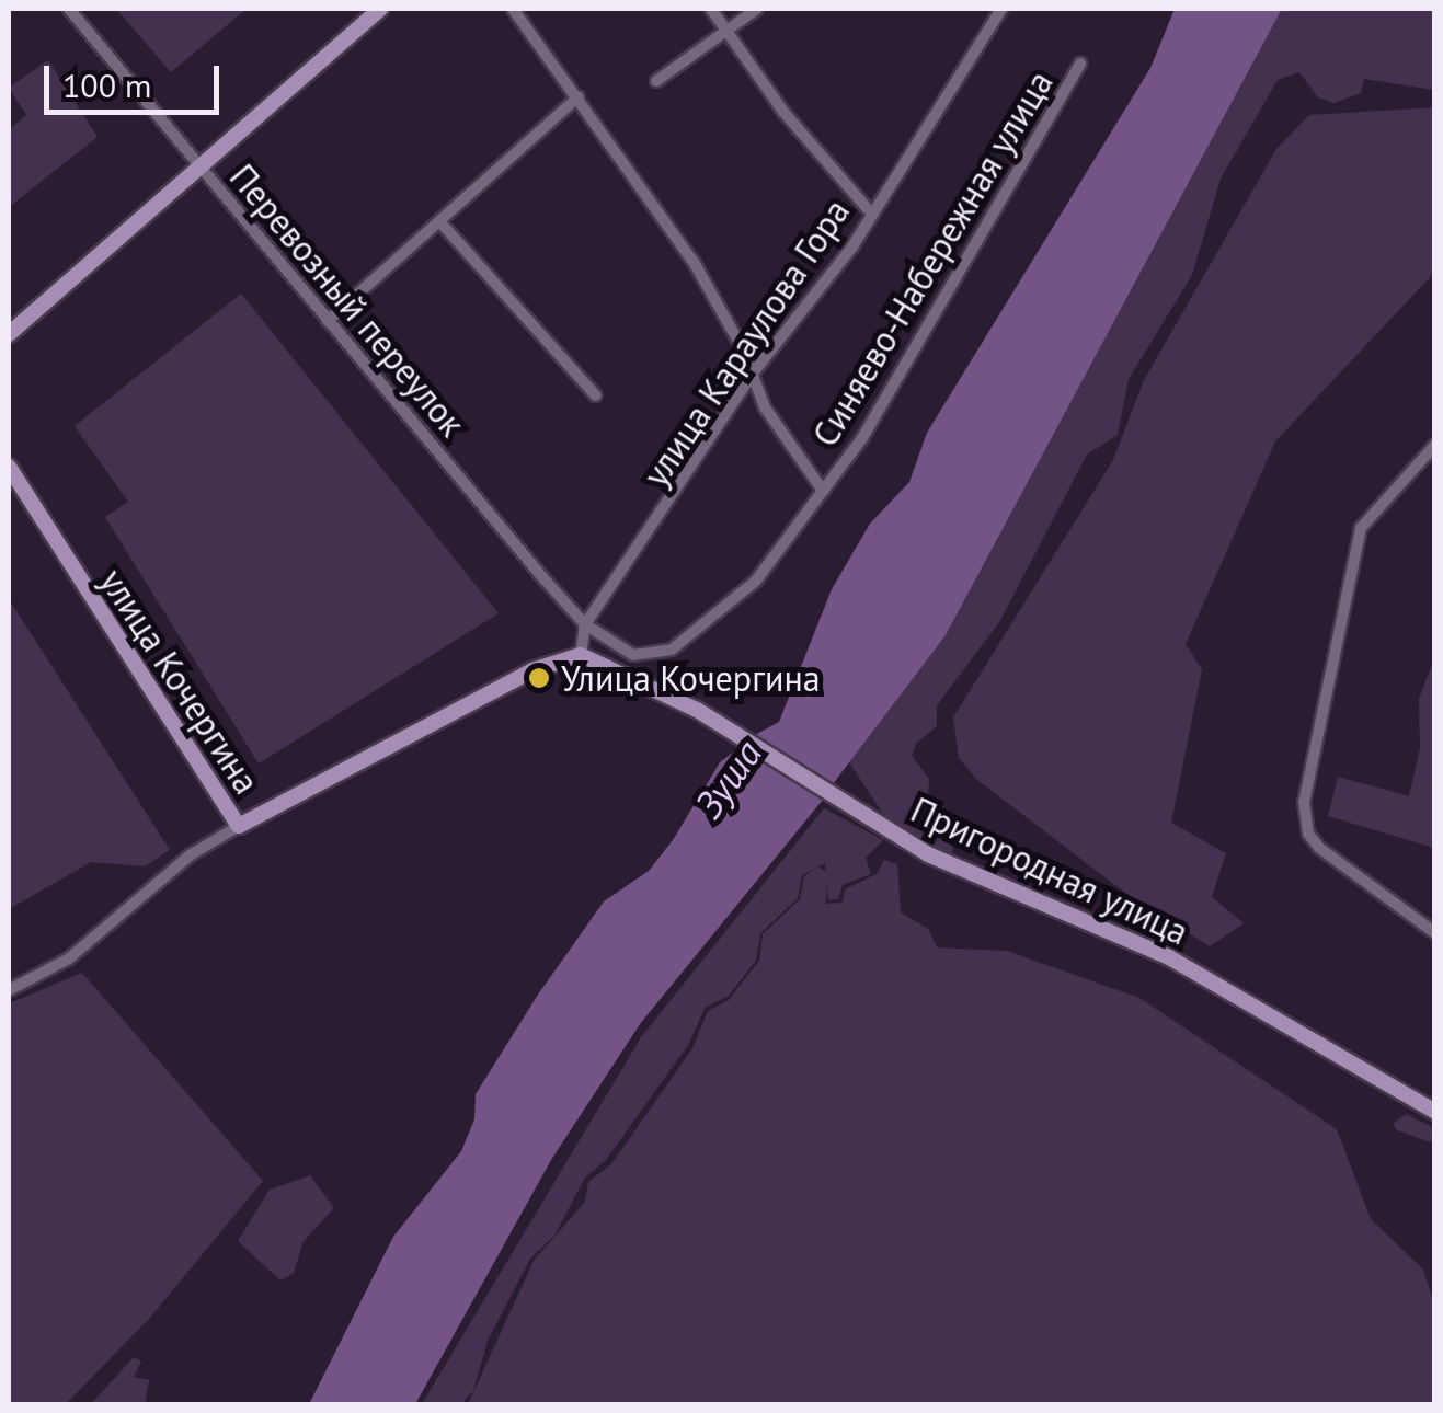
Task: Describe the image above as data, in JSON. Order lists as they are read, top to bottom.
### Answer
{
  "streets": {
    "main road": ["улица Кочергина", "Пригородная улица"],
    "street": ["Синяево-Набережная улица", "Перевозный переулок", "улица Караулова Гора"]
  },
  "crossings": [
    ["Синяево-Набережная улица", "Перевозный переулок"],
    ["Синяево-Набережная улица", "улица Караулова Гора"],
    ["Перевозный переулок", "улица Караулова Гора"],
    ["улица Караулова Гора", "улица Кочергина"],
    ["улица Караулова Гора", "Пригородная улица"],
    ["улица Кочергина", "Пригородная улица"]
  ],
  "water": ["Зуша"],
  "places": ["Улица Кочергина"],
  "scale_bar": "100 m"
}
